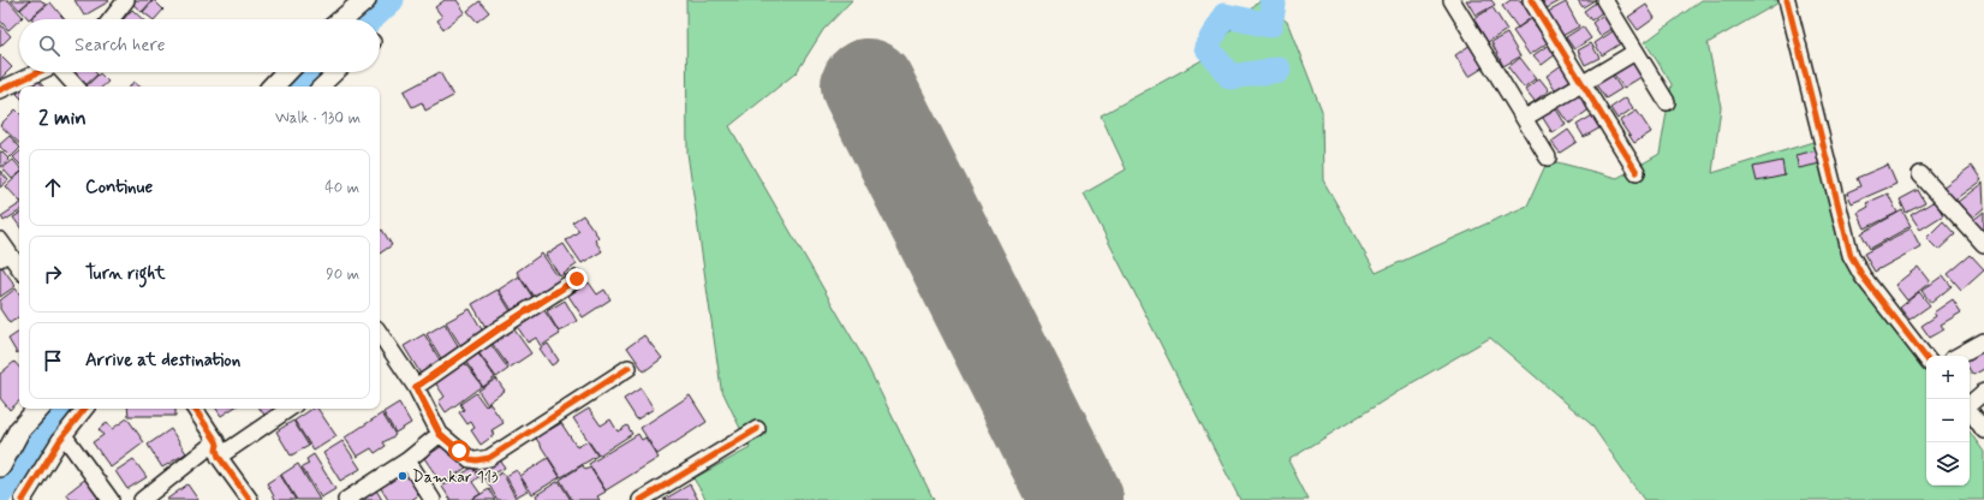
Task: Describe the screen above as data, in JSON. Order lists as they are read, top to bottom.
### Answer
{
  "places": ["Damkar 113"],
  "page": {
    "search": "Search here",
    "heading": ["2 min", "Walk · 130 m"],
    "list": [
      ["Continue", "40 m"],
      ["Turn right", "90 m"],
      "Arrive at destination"
    ],
    "map_buttons": ["+", "−"]
  }
}
